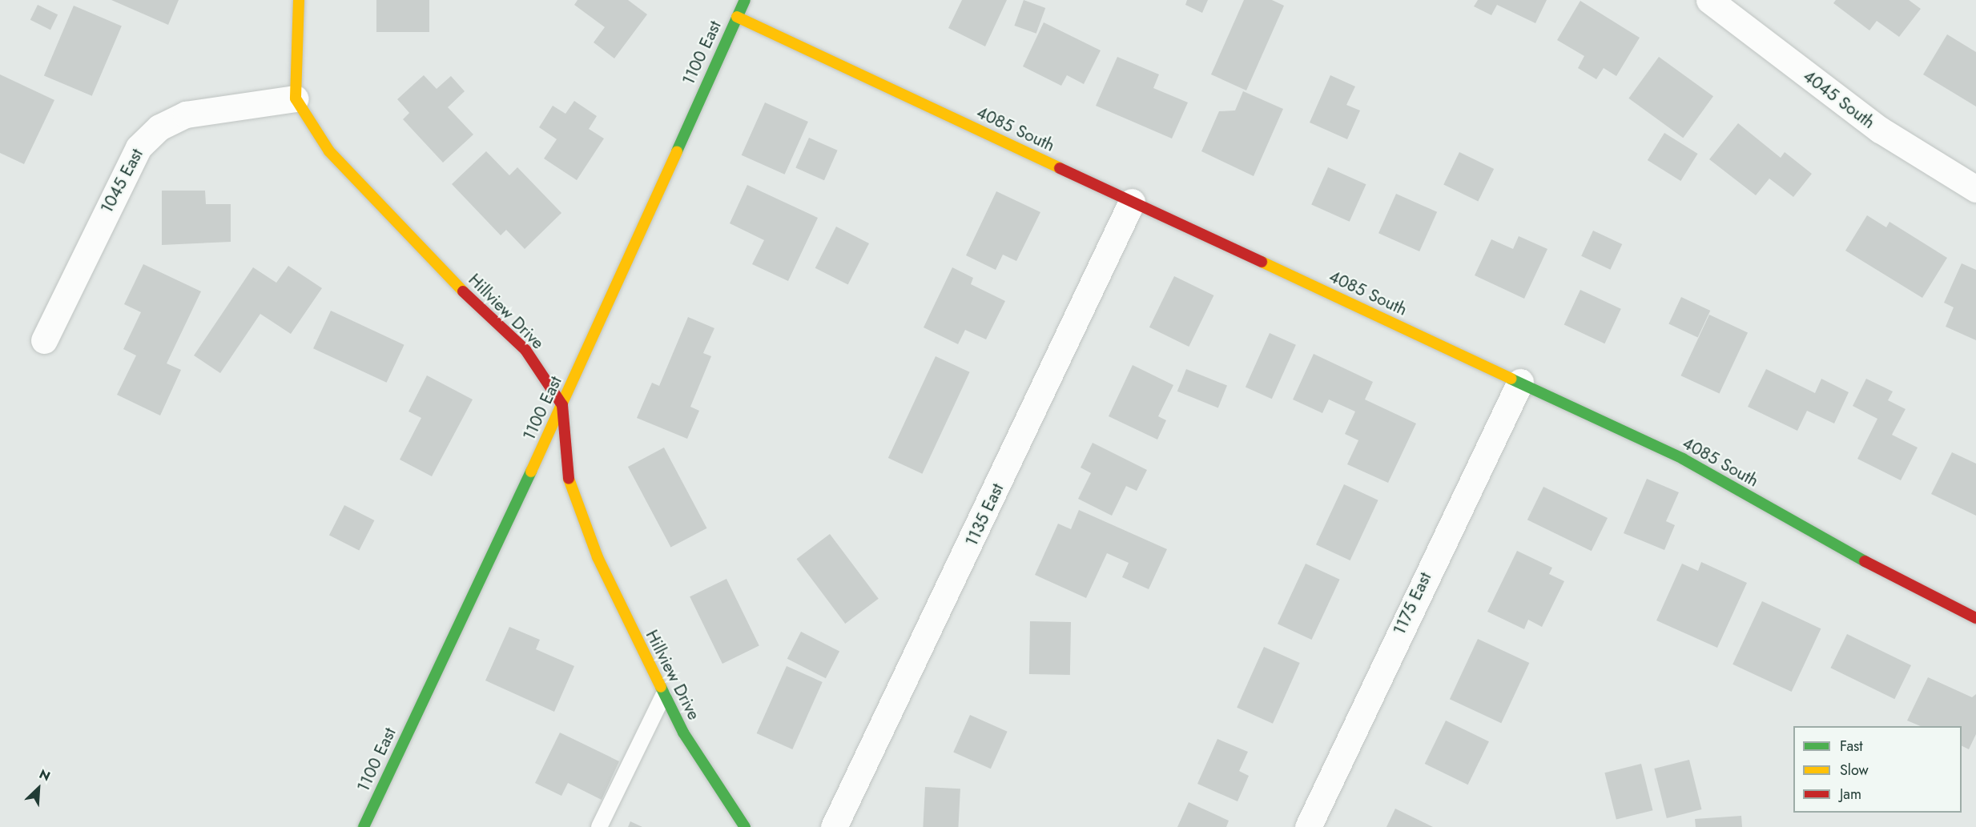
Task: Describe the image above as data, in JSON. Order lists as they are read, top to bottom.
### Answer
{
  "streets": {
    "street": [
      "1100 East",
      "4045 South",
      "4085 South",
      "1045 East",
      "Hillview Drive",
      "1135 East",
      "1175 East"
    ]
  },
  "crossings": [
    ["1100 East", "4085 South"],
    ["1100 East", "Hillview Drive"],
    ["4085 South", "1135 East"],
    ["4085 South", "1175 East"],
    ["1045 East", "Hillview Drive"]
  ],
  "legend": ["Fast", "Slow", "Jam"],
  "north": "top right"
}
